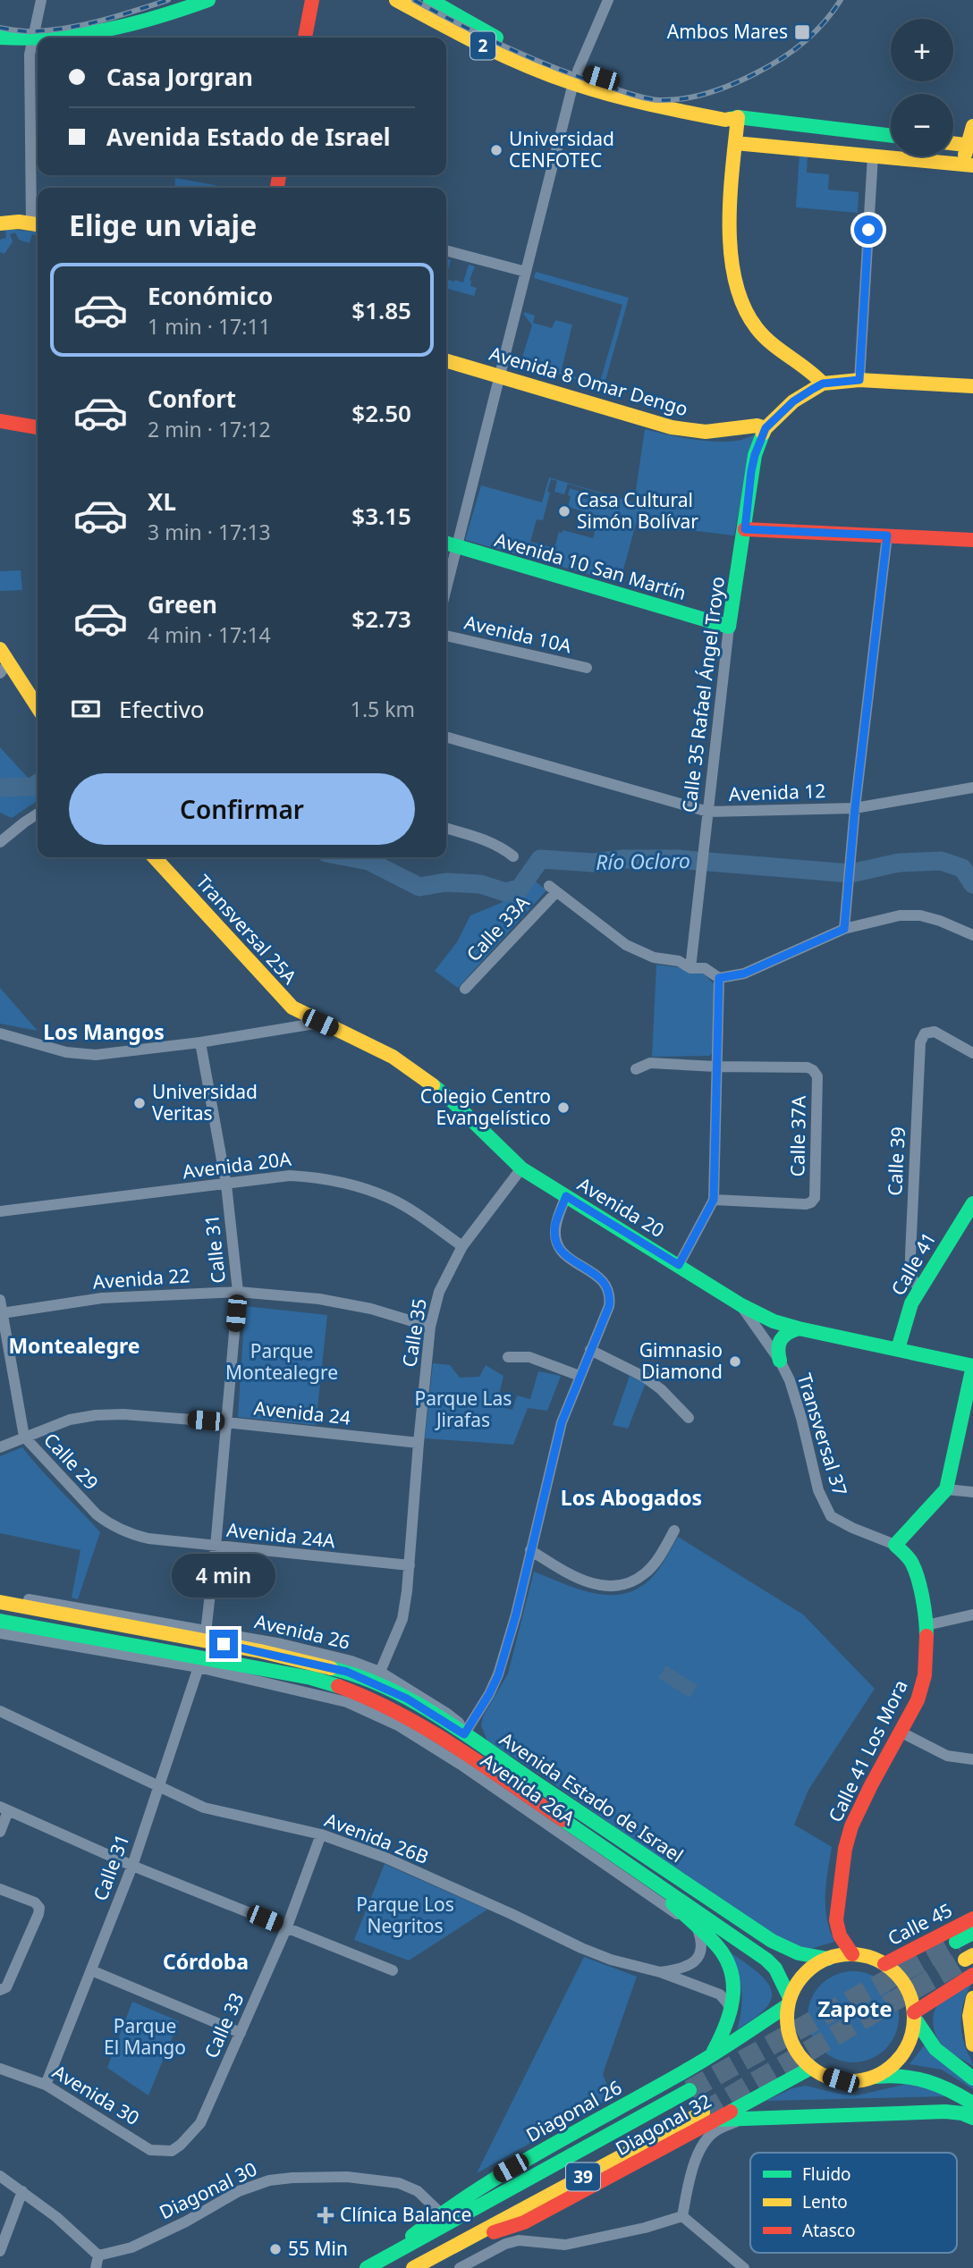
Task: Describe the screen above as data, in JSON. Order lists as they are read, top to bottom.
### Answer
{
  "streets": {
    "main road": [
      "2",
      "Avenida 8 Omar Dengo",
      "Avenida 10 San Martín",
      "Calle 35 Rafael Ángel Troyo",
      "Transversal 25A",
      "Avenida 20",
      "Calle 41",
      "Calle 41 Los Mora",
      "Avenida Estado de Israel",
      "Calle 45",
      "Diagonal 26",
      "Diagonal 32",
      "39"
    ],
    "street": [
      "Avenida 10A",
      "Avenida 12",
      "Calle 33A",
      "Calle 37A",
      "Calle 39",
      "Avenida 20A",
      "Calle 31",
      "Avenida 22",
      "Calle 35",
      "Avenida 24",
      "Transversal 37",
      "Calle 29",
      "Avenida 24A",
      "Avenida 26",
      "Avenida 26A",
      "Avenida 26B",
      "Calle 33",
      "Avenida 30",
      "Diagonal 30"
    ]
  },
  "crossings": [
    ["Avenida 8 Omar Dengo", "Calle 35 Rafael Ángel Troyo"],
    ["Avenida 10 San Martín", "Calle 35 Rafael Ángel Troyo"],
    ["Calle 35 Rafael Ángel Troyo", "Avenida 12"],
    ["Calle 35 Rafael Ángel Troyo", "Calle 33A"],
    ["Transversal 25A", "Avenida 20"],
    ["Calle 39", "Calle 41"],
    ["Avenida 20A", "Calle 31"],
    ["Avenida 20A", "Calle 35"],
    ["Avenida 20", "Calle 41"],
    ["Avenida 20", "Calle 35"],
    ["Avenida 20", "Transversal 37"],
    ["Calle 31", "Avenida 22"],
    ["Calle 31", "Avenida 24"],
    ["Calle 31", "Avenida 24A"],
    ["Calle 31", "Avenida 26"],
    ["Calle 31", "Avenida 26A"],
    ["Calle 31", "Avenida Estado de Israel"],
    ["Calle 31", "Avenida 26B"],
    ["Calle 31", "Avenida 30"],
    ["Avenida 22", "Calle 35"],
    ["Avenida 22", "Calle 29"],
    ["Calle 35", "Avenida 24"],
    ["Calle 35", "Avenida 24A"],
    ["Calle 35", "Avenida 26"],
    ["Avenida 24", "Calle 29"],
    ["Transversal 37", "Calle 41 Los Mora"],
    ["Calle 29", "Avenida 24A"],
    ["Avenida 26", "Avenida Estado de Israel"],
    ["Calle 41 Los Mora", "Avenida Estado de Israel"],
    ["Calle 41 Los Mora", "Calle 45"],
    ["Calle 41 Los Mora", "Diagonal 26"],
    ["Calle 41 Los Mora", "Diagonal 32"],
    ["Avenida 26A", "Avenida Estado de Israel"],
    ["Avenida Estado de Israel", "Calle 45"],
    ["Avenida Estado de Israel", "Diagonal 26"],
    ["Avenida Estado de Israel", "Diagonal 32"],
    ["Avenida 26B", "Calle 33"],
    ["Calle 45", "Diagonal 26"],
    ["Calle 45", "Diagonal 32"],
    ["Calle 33", "Avenida 30"],
    ["Diagonal 26", "Diagonal 32"],
    ["Diagonal 26", "39"],
    ["Diagonal 26", "Diagonal 30"],
    ["Diagonal 32", "39"]
  ],
  "districts": [
    "Los Mangos",
    "Montealegre",
    "Los Abogados",
    "Córdoba",
    "Zapote"
  ],
  "water": ["Río Ocloro"],
  "parks": [
    "Parque Montealegre",
    "Parque Las Jirafas",
    "Parque Los Negritos",
    "Parque El Mango"
  ],
  "places": {
    "transit": ["Ambos Mares"],
    "other": [
      "Universidad CENFOTEC",
      "Casa Cultural Simón Bolívar",
      "Universidad Veritas",
      "Colegio Centro Evangelístico",
      "Gimnasio Diamond",
      "55 Min"
    ],
    "health": ["Clínica Balance"]
  },
  "legend": ["Fluido", "Lento", "Atasco"],
  "page": {
    "map_buttons": ["+", "−"],
    "banner": ["Casa Jorgran", "Avenida Estado de Israel"],
    "heading": "Elige un viaje",
    "list": [
      {
        "name": "Económico",
        "note": "1 min · 17:11",
        "value": "$1.85"
      },
      {
        "name": "Confort",
        "note": "2 min · 17:12",
        "value": "$2.50"
      },
      {
        "name": "XL",
        "note": "3 min · 17:13",
        "value": "$3.15"
      },
      {
        "name": "Green",
        "note": "4 min · 17:14",
        "value": "$2.73"
      }
    ],
    "pay": ["Efectivo", "1.5 km"],
    "buttons": "Confirmar",
    "bubble": "4 min"
  }
}
